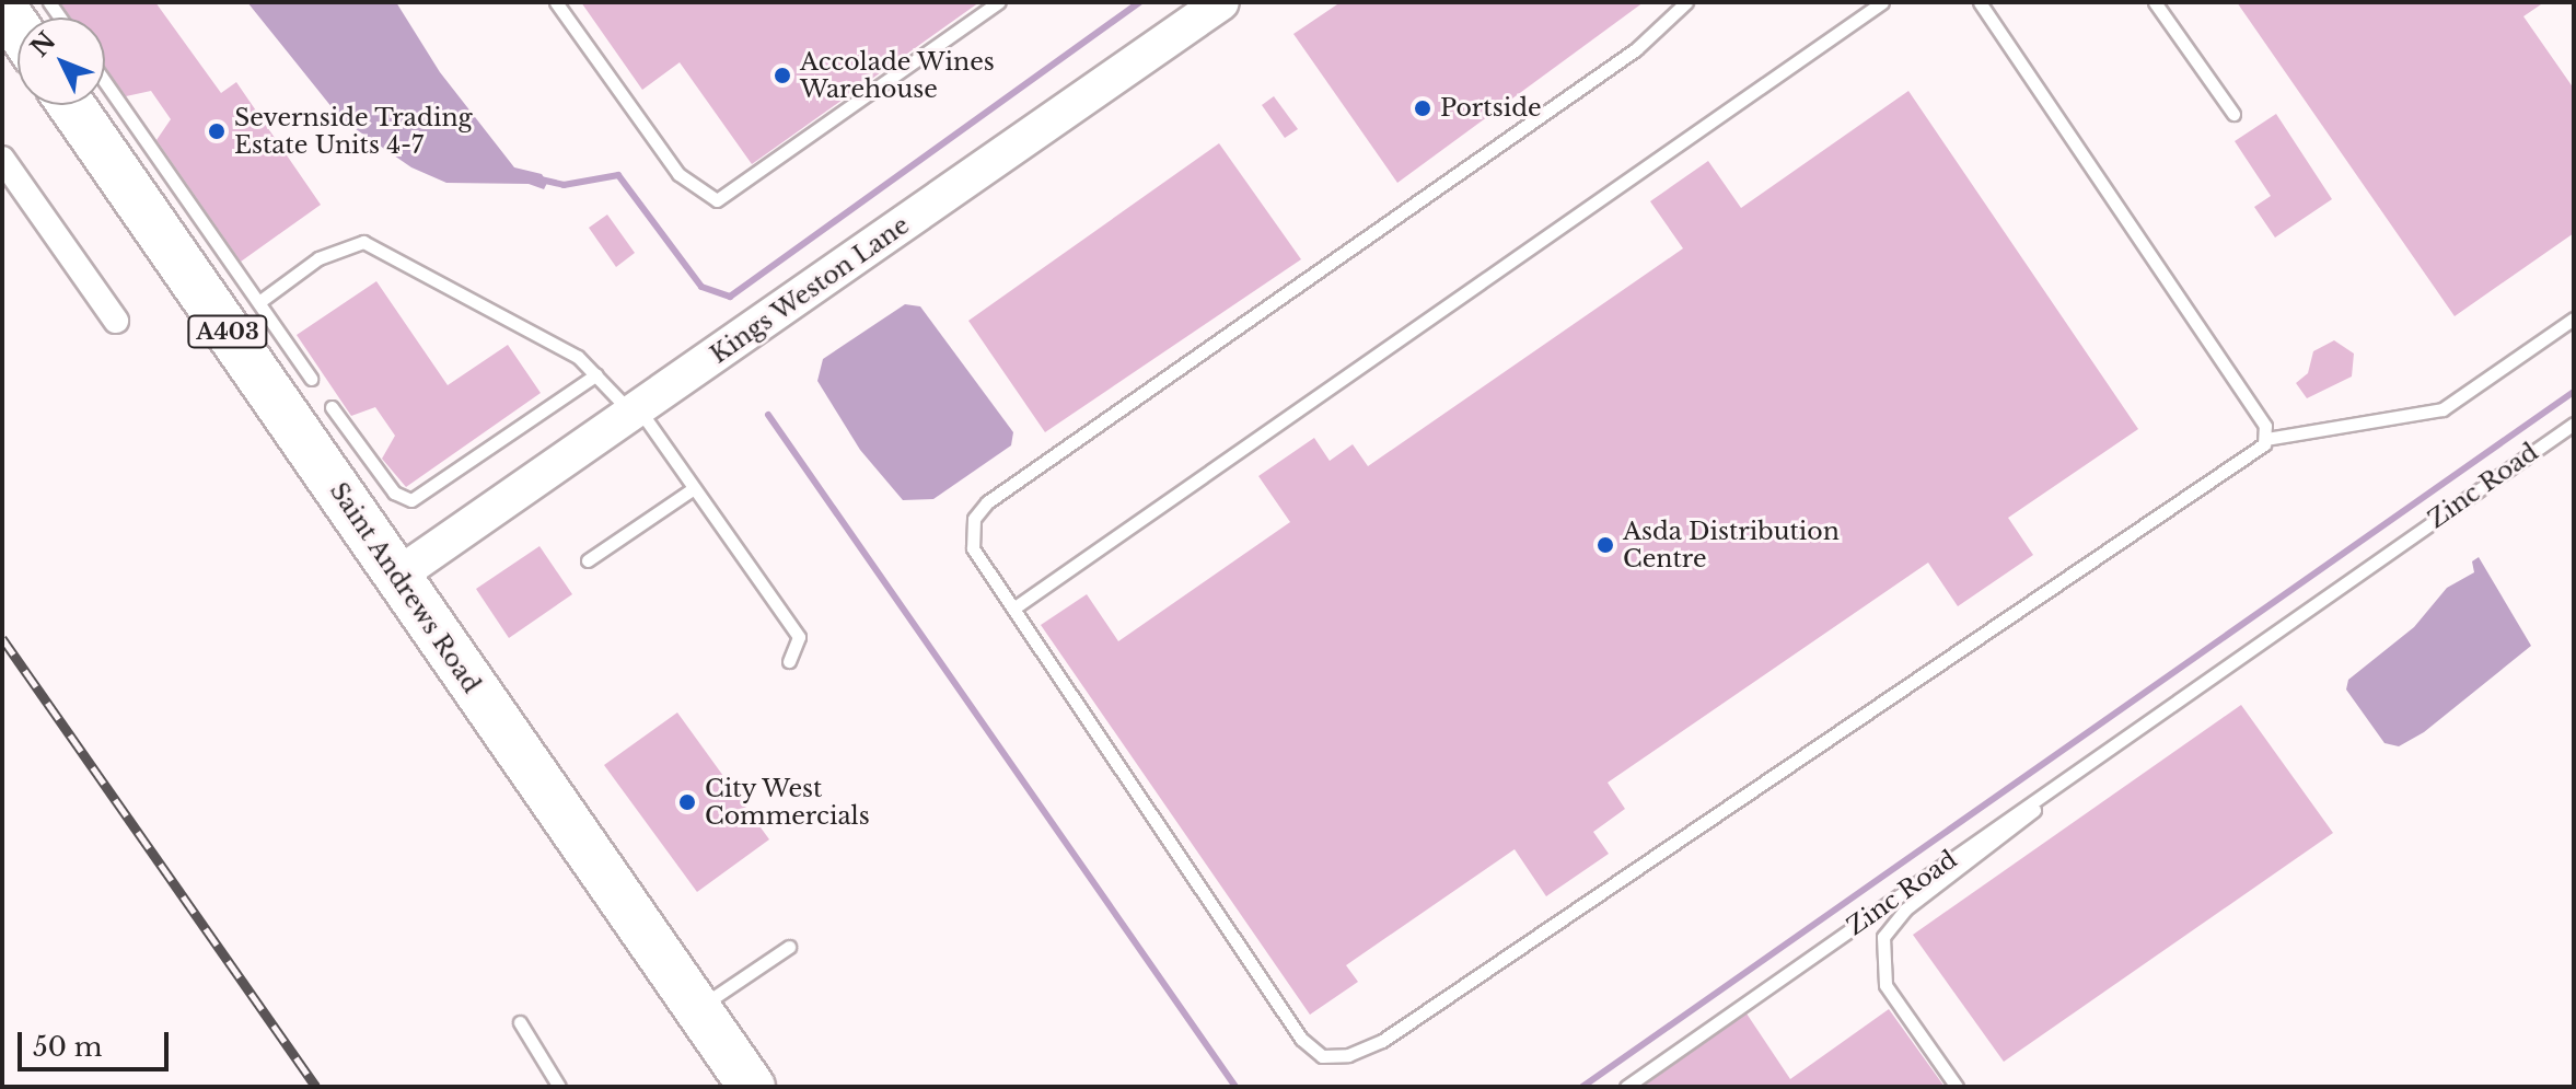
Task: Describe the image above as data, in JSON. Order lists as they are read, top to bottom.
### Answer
{
  "streets": {
    "highway": ["A403", "Saint Andrews Road"],
    "street": ["Kings Weston Lane"],
    "lane": ["Zinc Road"]
  },
  "crossings": [
    ["Kings Weston Lane", "Saint Andrews Road"]
  ],
  "places": [
    "Accolade Wines Warehouse",
    "Portside",
    "Severnside Trading Estate Units 4-7",
    "Asda Distribution Centre",
    "City West Commercials"
  ],
  "scale_bar": "50 m",
  "north": "top left"
}
